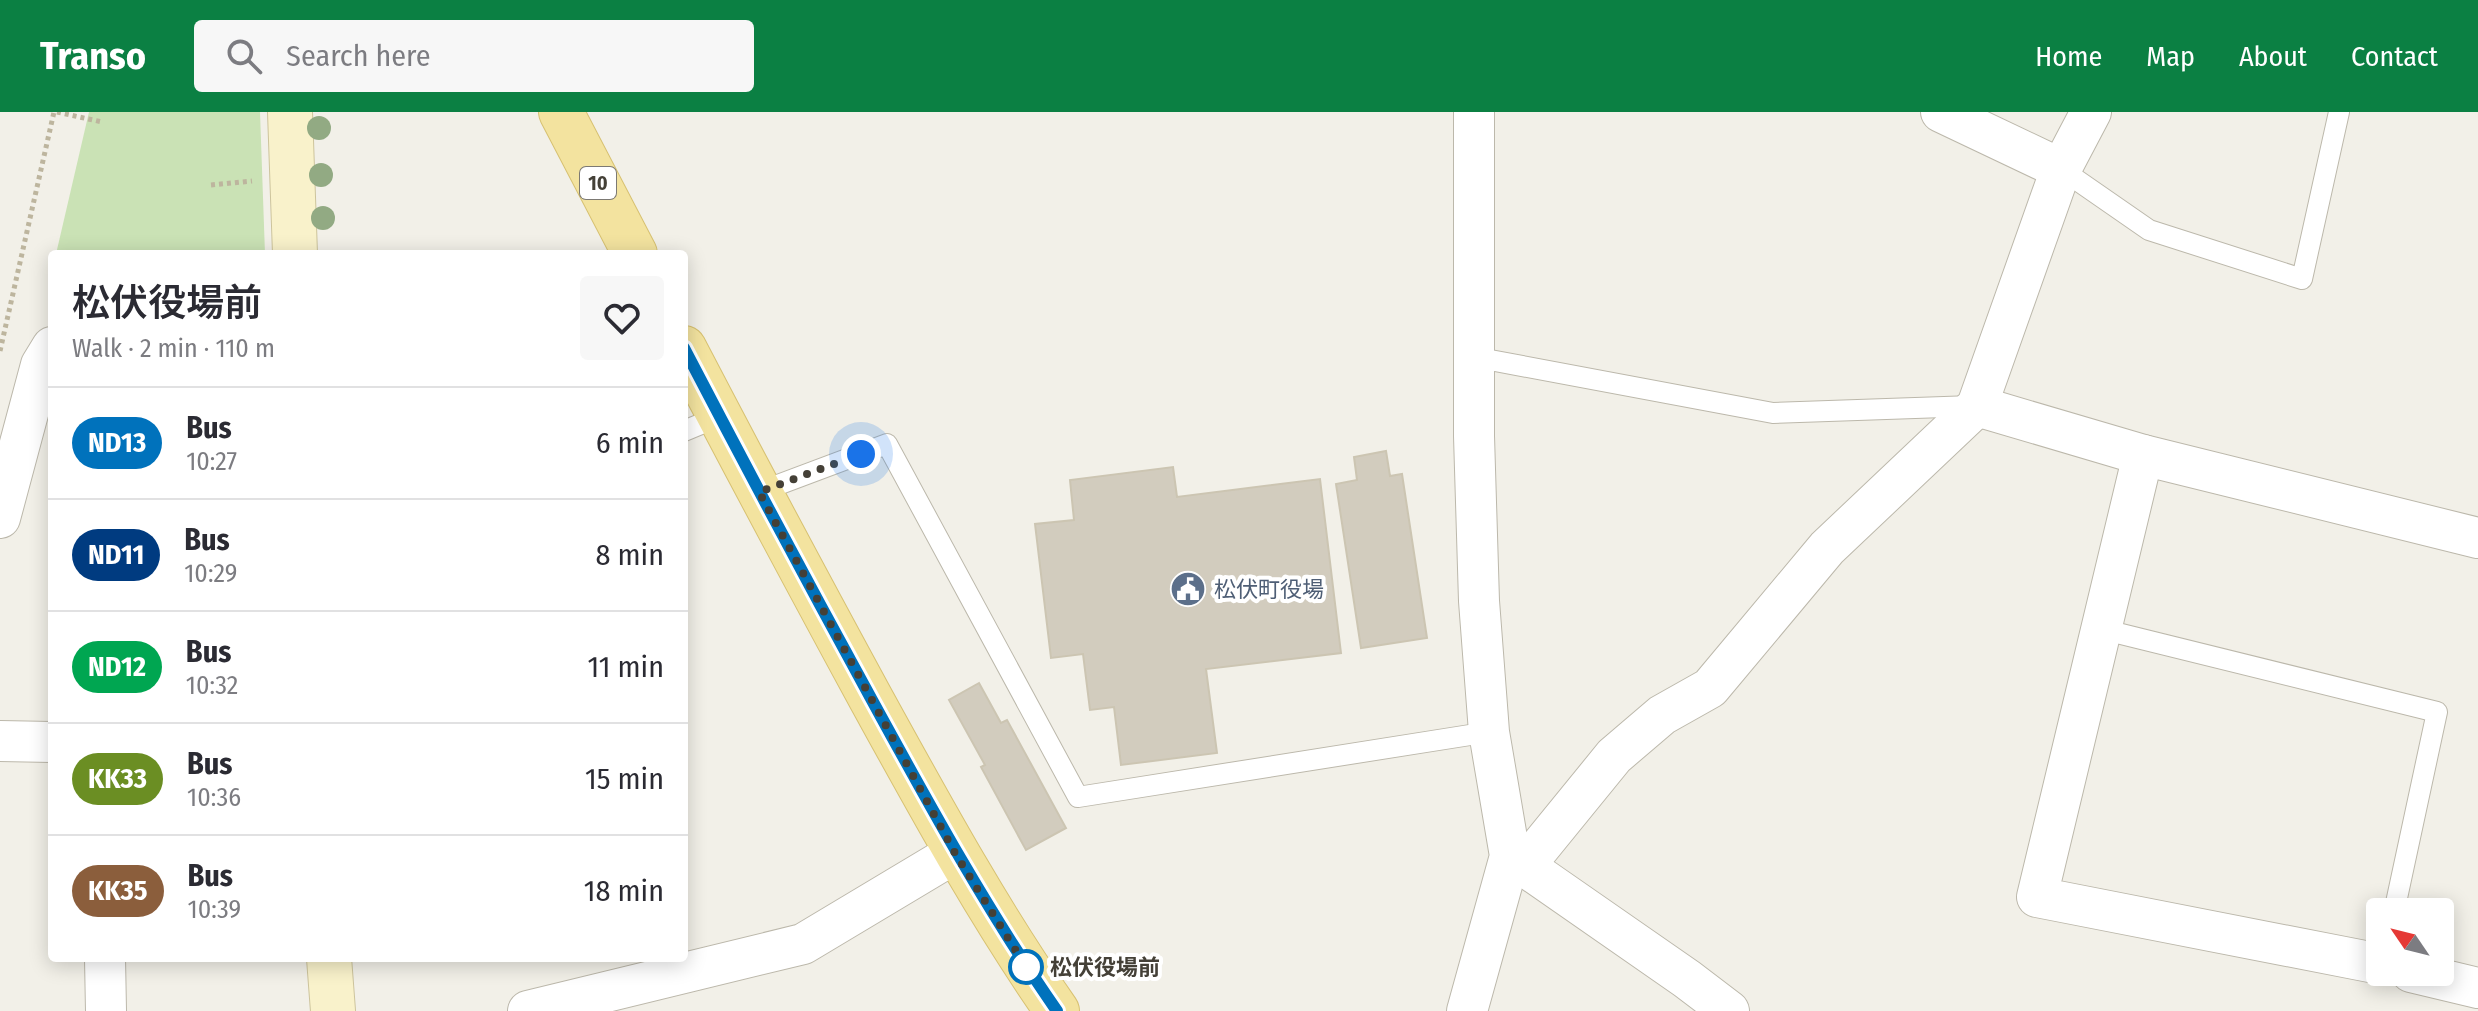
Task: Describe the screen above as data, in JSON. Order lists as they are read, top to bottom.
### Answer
{
  "streets": {
    "main road": ["10"]
  },
  "places": {
    "public building": ["松伏町役場"],
    "other": ["松伏役場前"]
  },
  "lines": ["bus line ND13"],
  "north": "top left",
  "page": {
    "header": "Transo",
    "search": "Search here",
    "nav": [
      "Home",
      "Map",
      "About",
      "Contact"
    ],
    "heading": ["松伏役場前", "Walk · 2 min · 110 m"],
    "list": [
      {
        "mark": "ND13",
        "name": "Bus",
        "note": "10:27",
        "value": "6 min"
      },
      {
        "mark": "ND11",
        "name": "Bus",
        "note": "10:29",
        "value": "8 min"
      },
      {
        "mark": "ND12",
        "name": "Bus",
        "note": "10:32",
        "value": "11 min"
      },
      {
        "mark": "KK33",
        "name": "Bus",
        "note": "10:36",
        "value": "15 min"
      },
      {
        "mark": "KK35",
        "name": "Bus",
        "note": "10:39",
        "value": "18 min"
      }
    ]
  }
}
